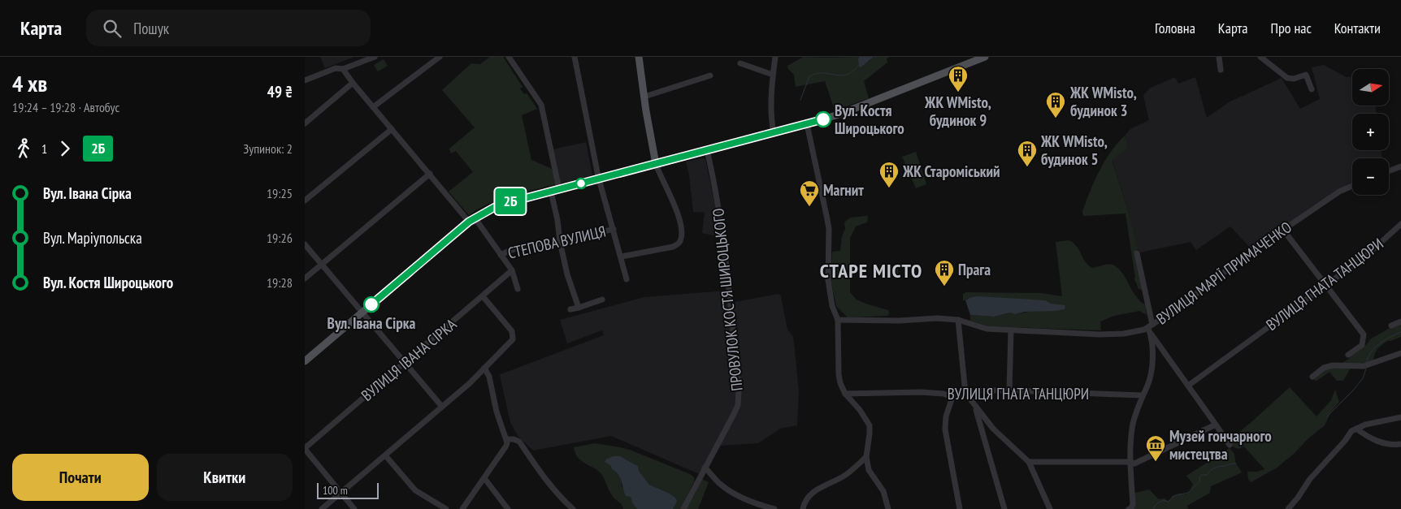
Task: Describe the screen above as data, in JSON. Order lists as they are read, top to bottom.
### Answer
{
  "streets": {
    "street": [
      "СТЕПОВА ВУЛИЦЯ",
      "ВУЛИЦЯ МАРІЇ ПРИМАЧЕНКО",
      "ВУЛИЦЯ ГНАТА ТАНЦЮРИ",
      "ПРОВУЛОК КОСТЯ ШИРОЦЬКОГО",
      "ВУЛИЦЯ ІВАНА СІРКА"
    ]
  },
  "districts": ["СТАРЕ МІСТО"],
  "places": {
    "building": [
      "ЖК WMisto, будинок 9",
      "ЖК WMisto, будинок 3",
      "ЖК WMisto, будинок 5",
      "ЖК Староміський",
      "Прага"
    ],
    "other": ["Вул. Костя Широцького", "Вул. Івана Сірка"],
    "supermarket": ["Магнит"],
    "museum": ["Музей гончарного мистецтва"]
  },
  "lines": ["bus line 2Б"],
  "scale_bar": "100 m",
  "north": "right",
  "page": {
    "header": "Карта",
    "search": "Пошук",
    "nav": [
      "Головна",
      "Карта",
      "Про нас",
      "Контакти"
    ],
    "heading": ["4 хв", "19:24 – 19:28 · Автобус", "49 ₴"],
    "on_map": "2Б",
    "map_buttons": ["+", "−"],
    "legs": ["1", "2Б", "Зупинок: 2"],
    "list": [
      {
        "name": "Вул. Івана Сірка",
        "value": "19:25"
      },
      {
        "name": "Вул. Маріупольска",
        "value": "19:26"
      },
      {
        "name": "Вул. Костя Широцького",
        "value": "19:28"
      }
    ],
    "buttons": ["Почати", "Квитки"],
    "scale": "100 m"
  }
}
